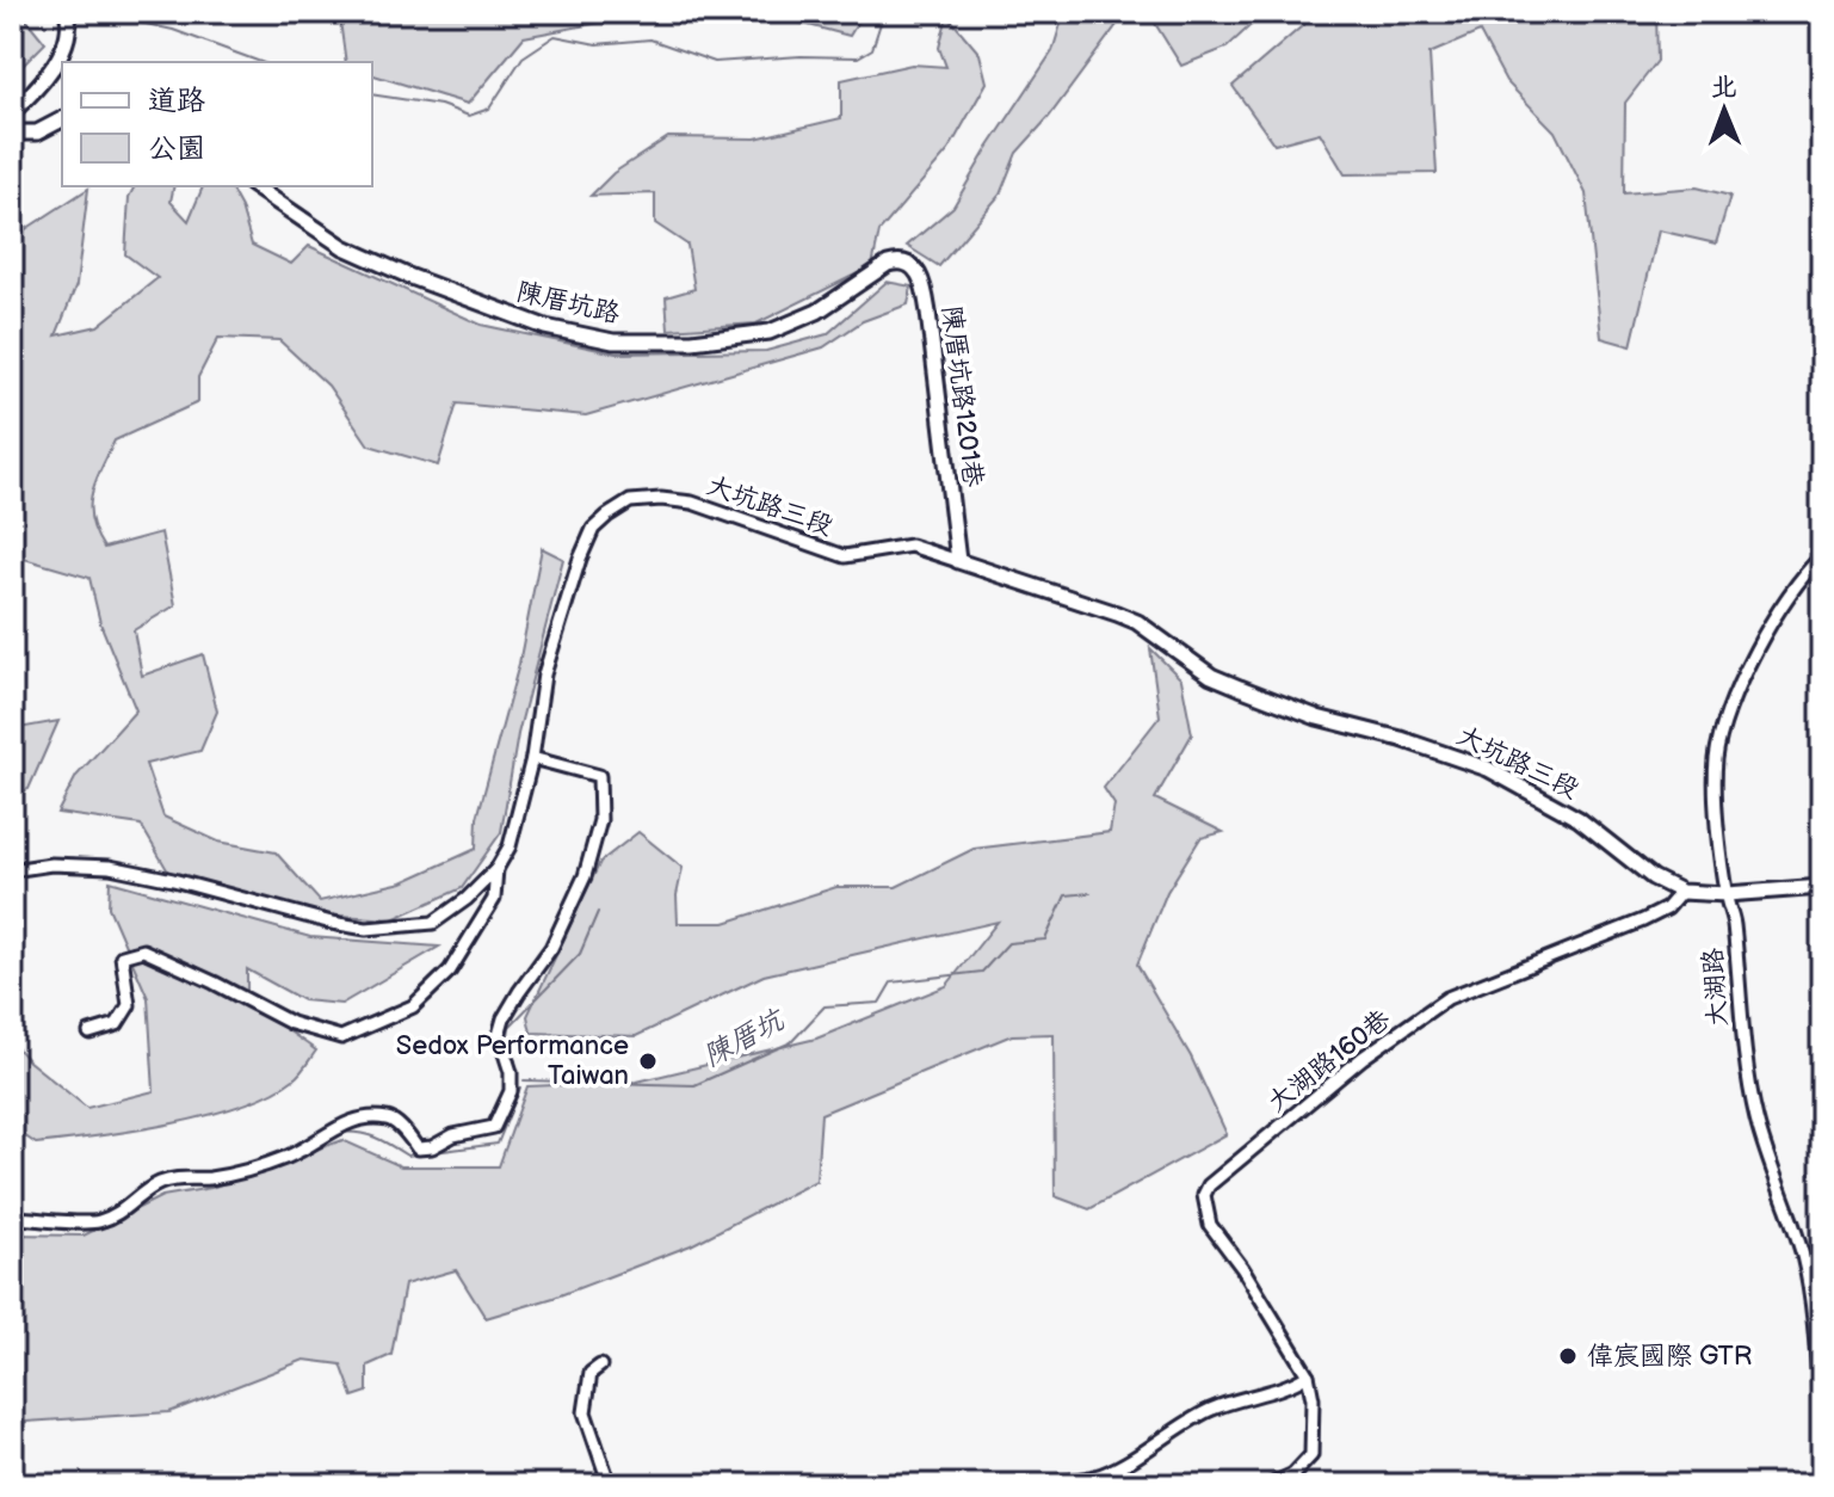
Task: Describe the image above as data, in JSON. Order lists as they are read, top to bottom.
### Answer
{
  "streets": {
    "street": [
      "陳厝坑路",
      "陳厝坑路1201巷",
      "大坑路三段",
      "大湖路",
      "大湖路160巷"
    ]
  },
  "crossings": [
    ["陳厝坑路", "陳厝坑路1201巷"],
    ["陳厝坑路1201巷", "大坑路三段"],
    ["大坑路三段", "大湖路"],
    ["大坑路三段", "大湖路160巷"]
  ],
  "water": ["陳厝坑"],
  "places": ["Sedox Performance Taiwan", "偉宸國際 GTR"],
  "legend": ["道路", "公園"],
  "north": "top"
}
